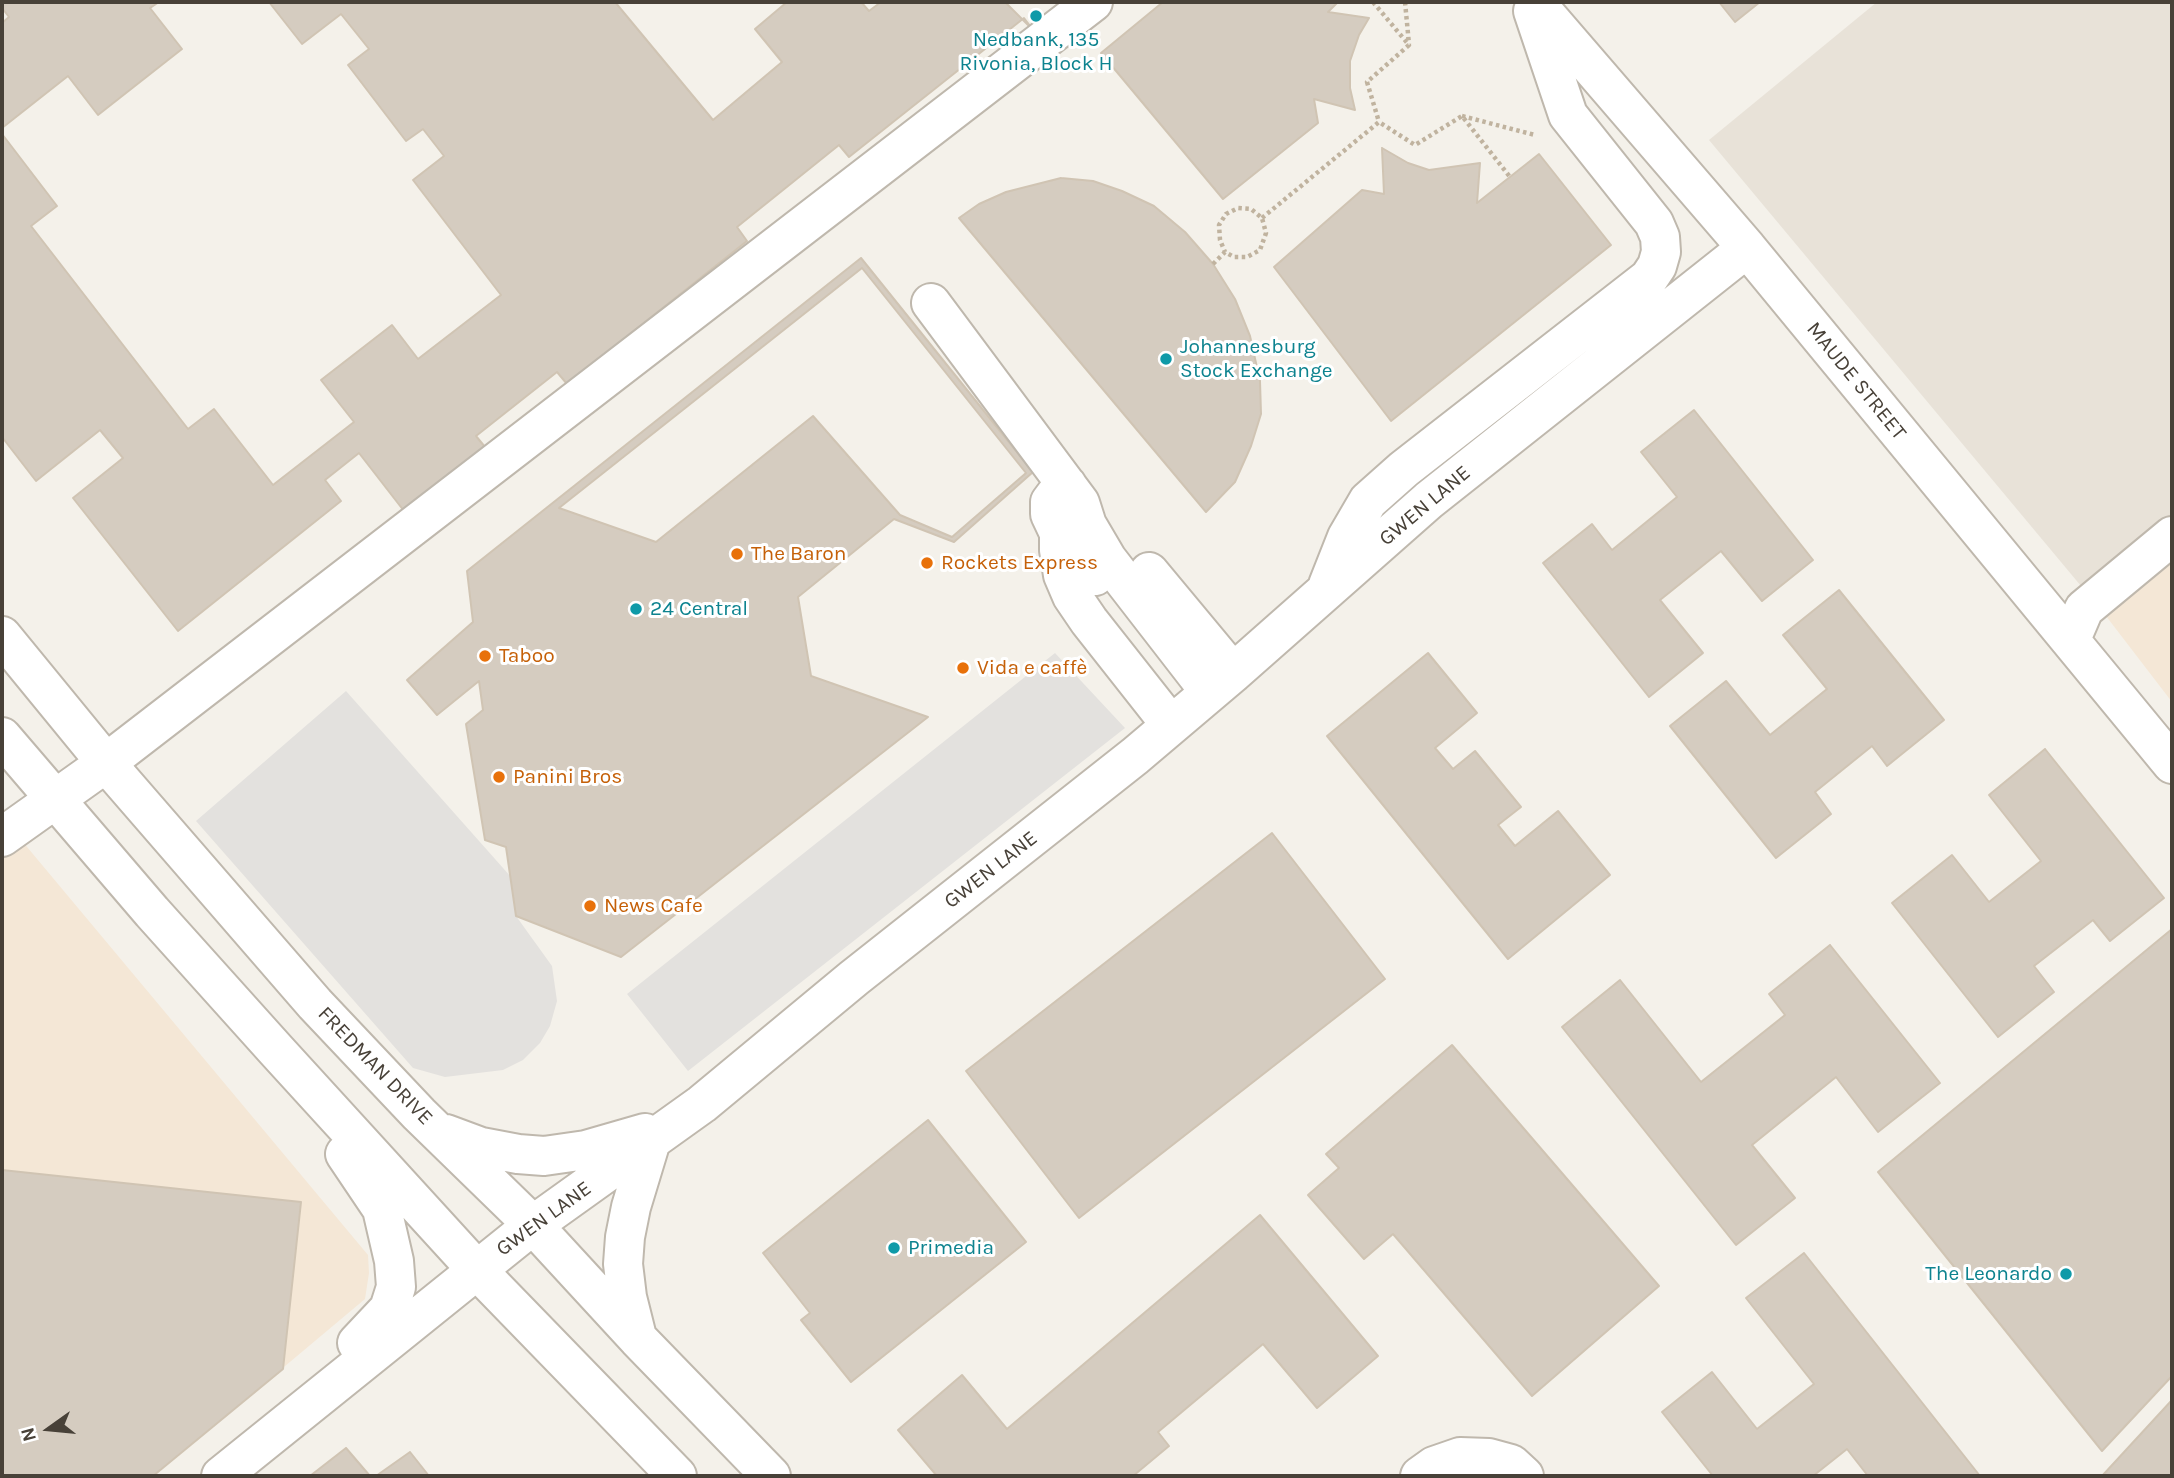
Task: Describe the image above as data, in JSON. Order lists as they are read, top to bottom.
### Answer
{
  "streets": {
    "street": ["MAUDE STREET", "GWEN LANE", "FREDMAN DRIVE"]
  },
  "crossings": [
    ["MAUDE STREET", "GWEN LANE"],
    ["GWEN LANE", "FREDMAN DRIVE"]
  ],
  "places": [
    "Nedbank, 135 Rivonia, Block H",
    "Johannesburg Stock Exchange",
    "The Baron",
    "Rockets Express",
    "24 Central",
    "Taboo",
    "Vida e caffè",
    "Panini Bros",
    "News Cafe",
    "Primedia",
    "The Leonardo"
  ],
  "north": "left"
}
